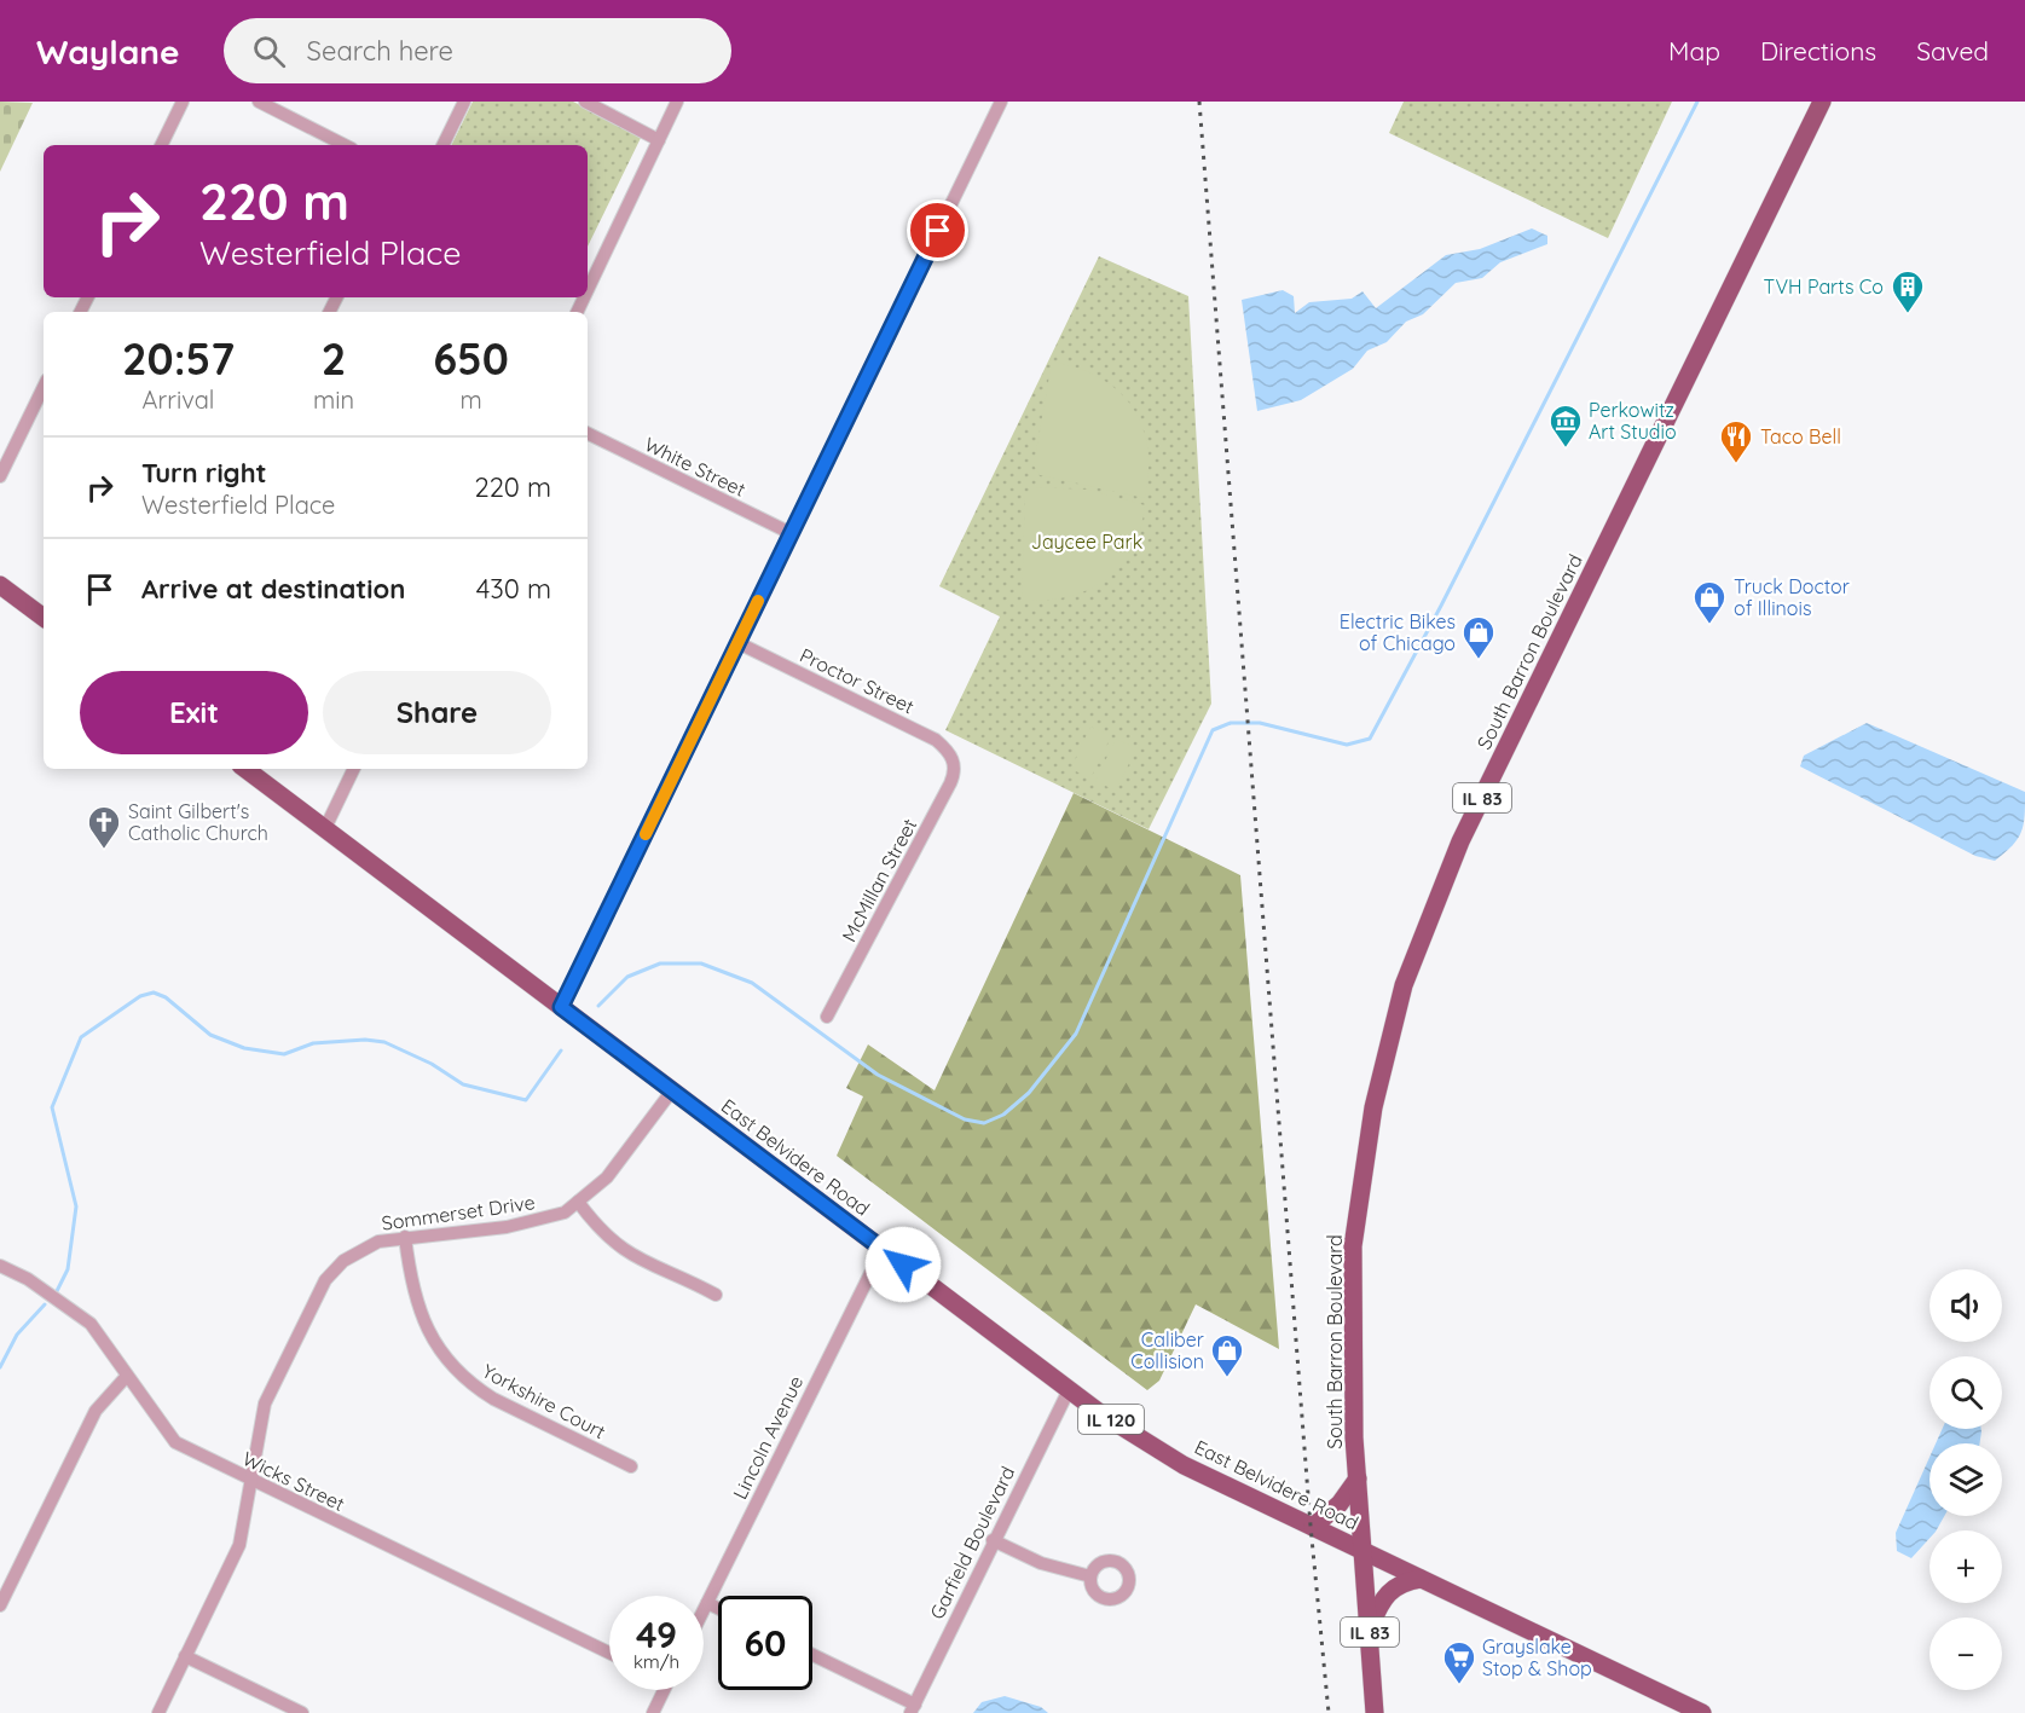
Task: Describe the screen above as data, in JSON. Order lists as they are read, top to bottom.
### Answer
{
  "streets": {
    "main road": [
      "South Barron Boulevard",
      "IL 83",
      "East Belvidere Road",
      "IL 120"
    ],
    "street": [
      "White Street",
      "Proctor Street",
      "McMillan Street",
      "Sommerset Drive",
      "Yorkshire Court",
      "Lincoln Avenue",
      "Wicks Street",
      "Garfield Boulevard"
    ]
  },
  "crossings": [
    ["South Barron Boulevard", "IL 83"],
    ["South Barron Boulevard", "East Belvidere Road"],
    ["Proctor Street", "McMillan Street"],
    ["IL 83", "East Belvidere Road"],
    ["East Belvidere Road", "Sommerset Drive"],
    ["East Belvidere Road", "Lincoln Avenue"],
    ["East Belvidere Road", "Garfield Boulevard"],
    ["Sommerset Drive", "Yorkshire Court"],
    ["Sommerset Drive", "Wicks Street"]
  ],
  "parks": ["Jaycee Park"],
  "places": {
    "building": ["TVH Parts Co"],
    "museum": ["Perkowitz Art Studio"],
    "restaurant": ["Taco Bell"],
    "shop": ["Truck Doctor of Illinois", "Electric Bikes of Chicago", "Caliber Collision"],
    "church": ["Saint Gilbert's Catholic Church"],
    "supermarket": ["Grayslake Stop & Shop"]
  },
  "page": {
    "header": "Waylane",
    "search": "Search here",
    "nav": ["Map", "Directions", "Saved"],
    "turn": ["220 m", "Westerfield Place"],
    "eta": [
      "20:57",
      "Arrival",
      "2",
      "min",
      "650",
      "m"
    ],
    "list": [
      {
        "name": "Turn right",
        "note": "Westerfield Place",
        "value": "220 m"
      },
      {
        "name": "Arrive at destination",
        "value": "430 m"
      }
    ],
    "buttons": ["Exit", "Share"],
    "map_buttons": ["+", "−"],
    "speed": "49 km/h",
    "limit": "60"
  }
}
